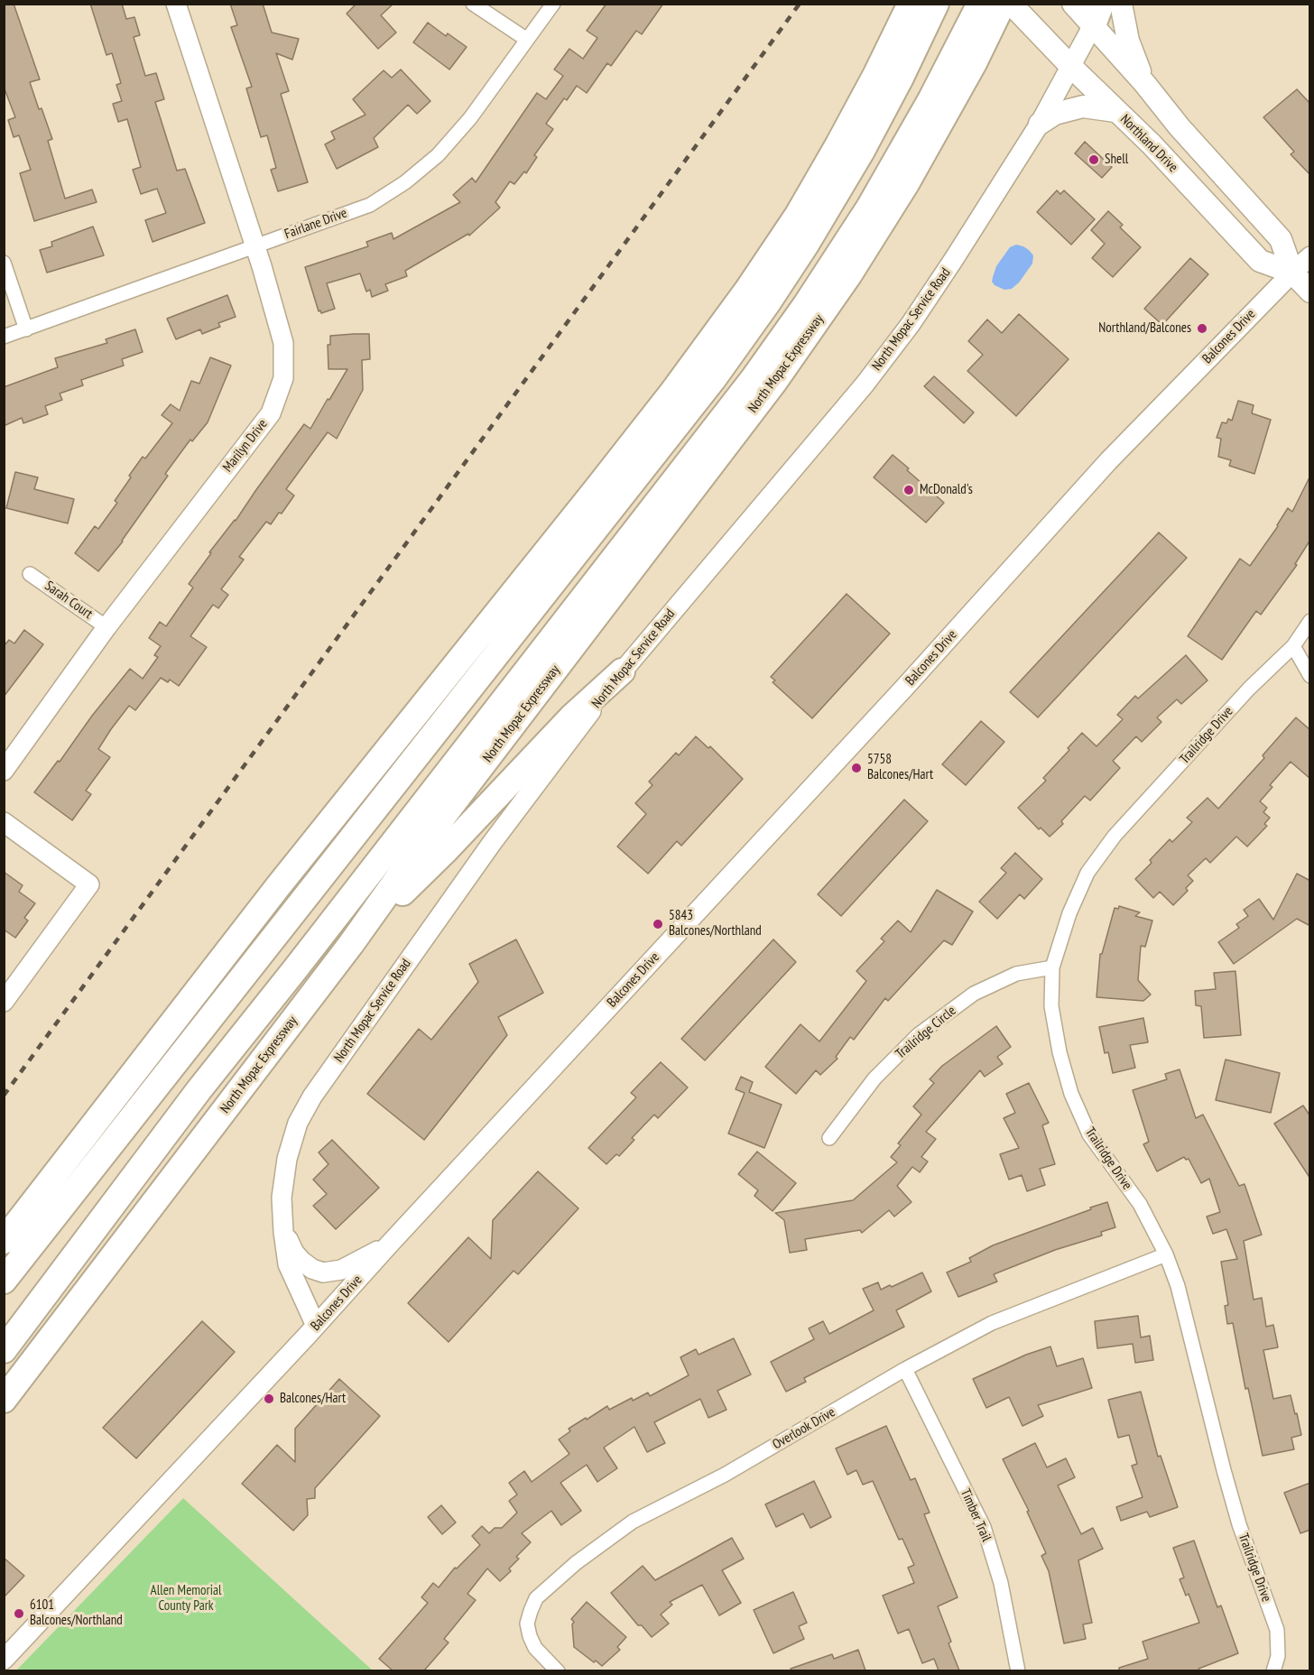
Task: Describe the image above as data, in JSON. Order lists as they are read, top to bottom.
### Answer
{
  "streets": {
    "highway": ["North Mopac Expressway"],
    "main road": ["Northland Drive"],
    "street": [
      "Fairlane Drive",
      "North Mopac Service Road",
      "Balcones Drive",
      "Marilyn Drive",
      "Sarah Court",
      "Trailridge Drive",
      "Trailridge Circle",
      "Overlook Drive",
      "Timber Trail"
    ]
  },
  "crossings": [
    ["Northland Drive", "North Mopac Service Road"],
    ["Northland Drive", "Balcones Drive"],
    ["Fairlane Drive", "Marilyn Drive"],
    ["North Mopac Service Road", "Balcones Drive"],
    ["Marilyn Drive", "Sarah Court"],
    ["Trailridge Drive", "Trailridge Circle"],
    ["Trailridge Drive", "Overlook Drive"],
    ["Overlook Drive", "Timber Trail"]
  ],
  "parks": ["Allen Memorial County Park"],
  "places": [
    "Shell",
    "Northland/Balcones",
    "McDonald's",
    "5758 Balcones/Hart",
    "5843 Balcones/Northland",
    "Balcones/Hart",
    "6101 Balcones/Northland"
  ]
}
